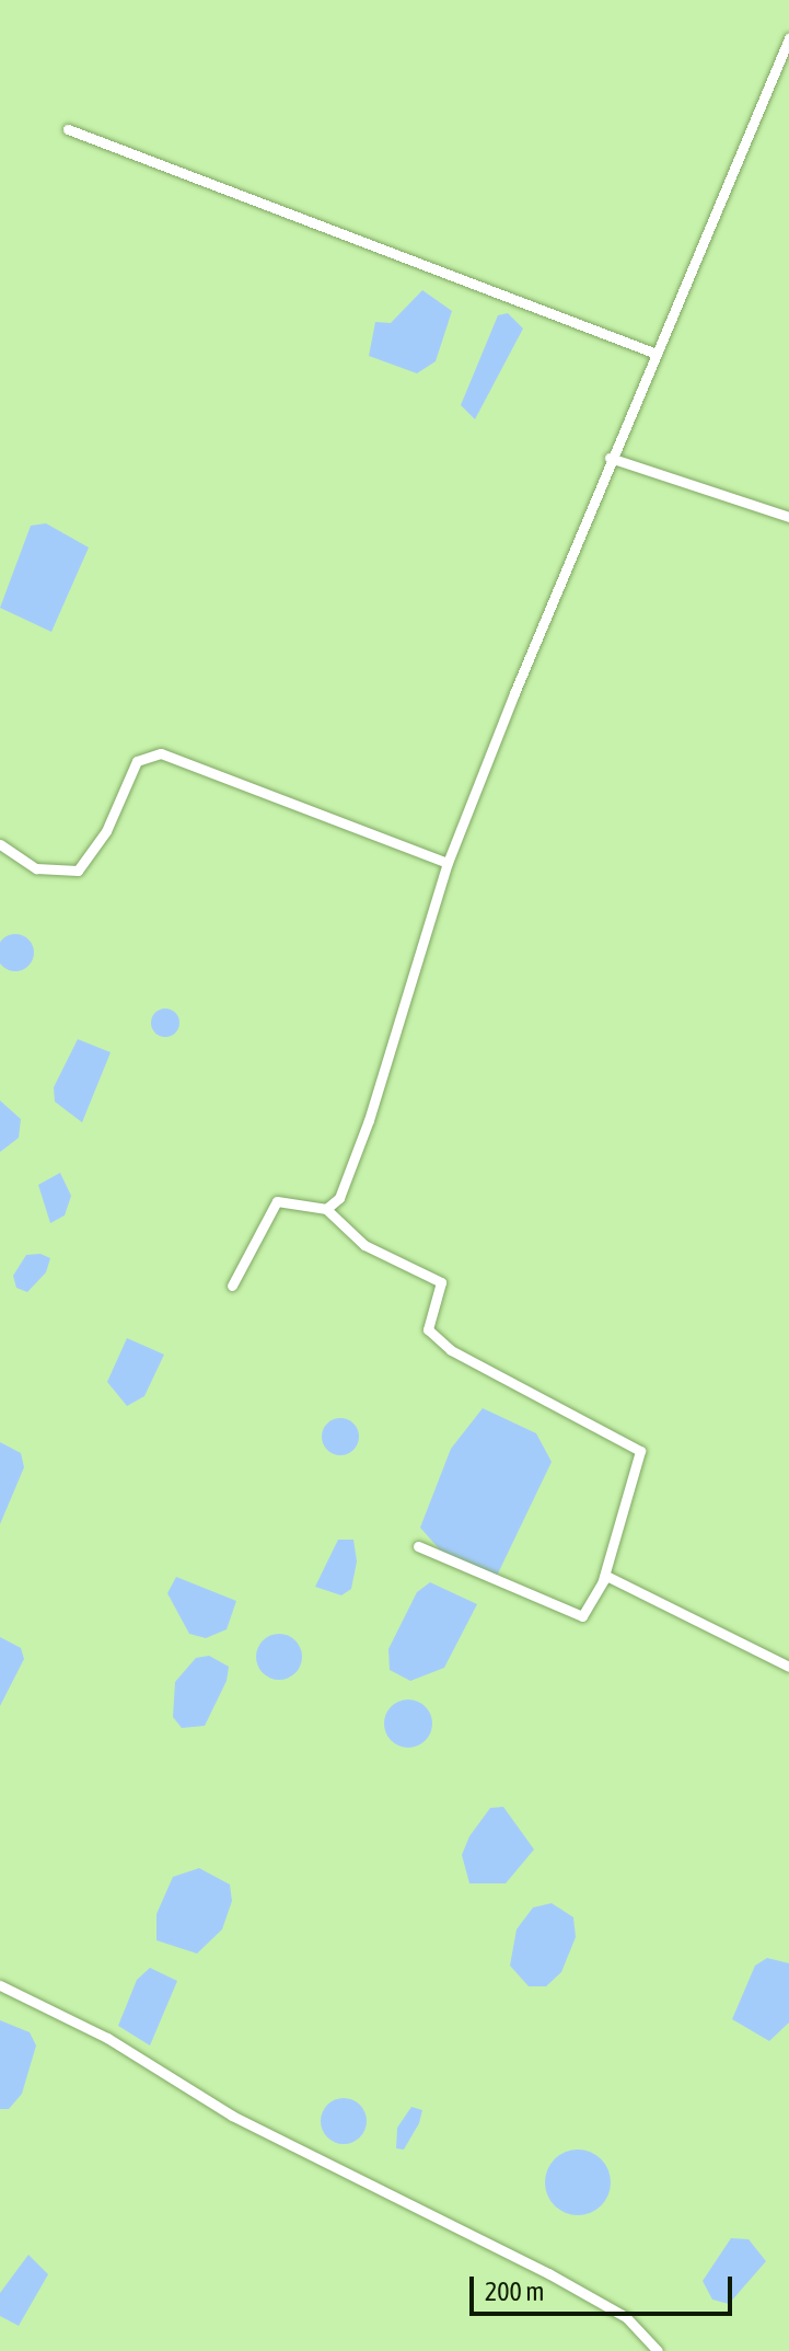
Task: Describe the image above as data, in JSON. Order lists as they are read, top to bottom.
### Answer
{
  "scale_bar": "200 m"
}
